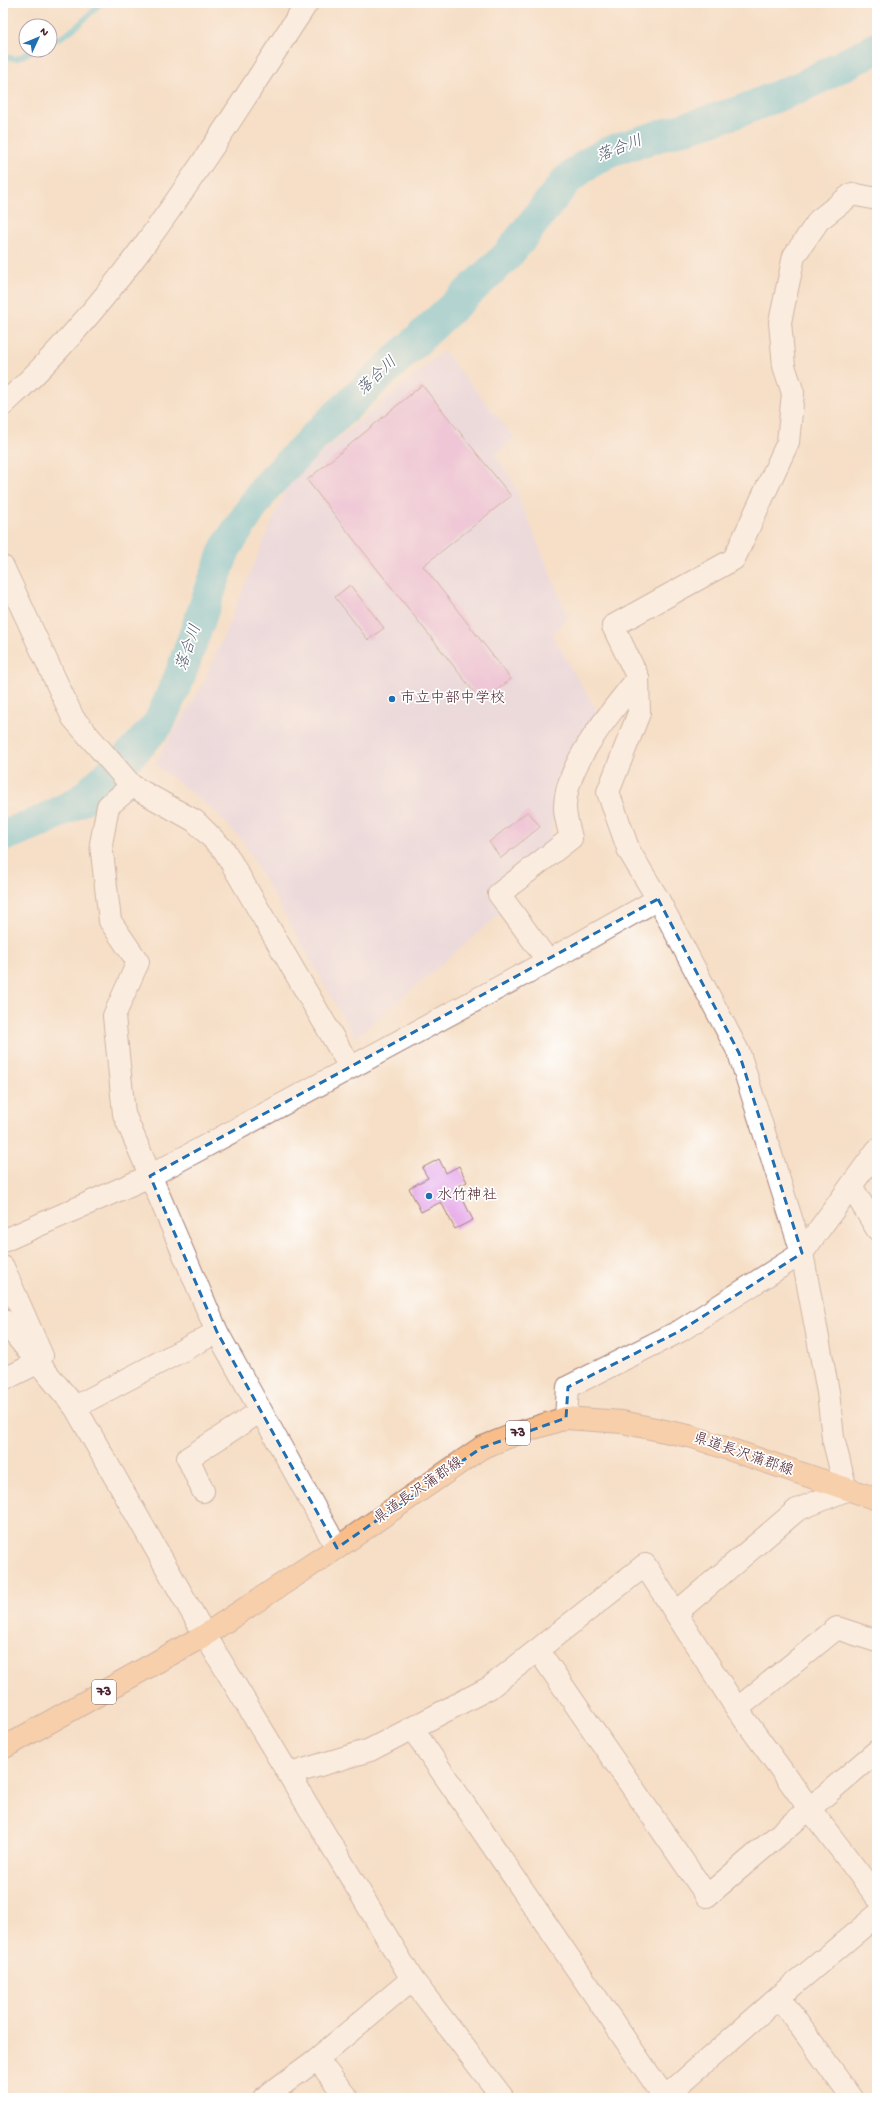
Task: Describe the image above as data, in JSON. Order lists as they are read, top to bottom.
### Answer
{
  "streets": {
    "main road": ["73", "県道長沢蒲郡線"]
  },
  "water": ["落合川"],
  "places": ["市立中部中学校", "水竹神社"],
  "north": "top right"
}
